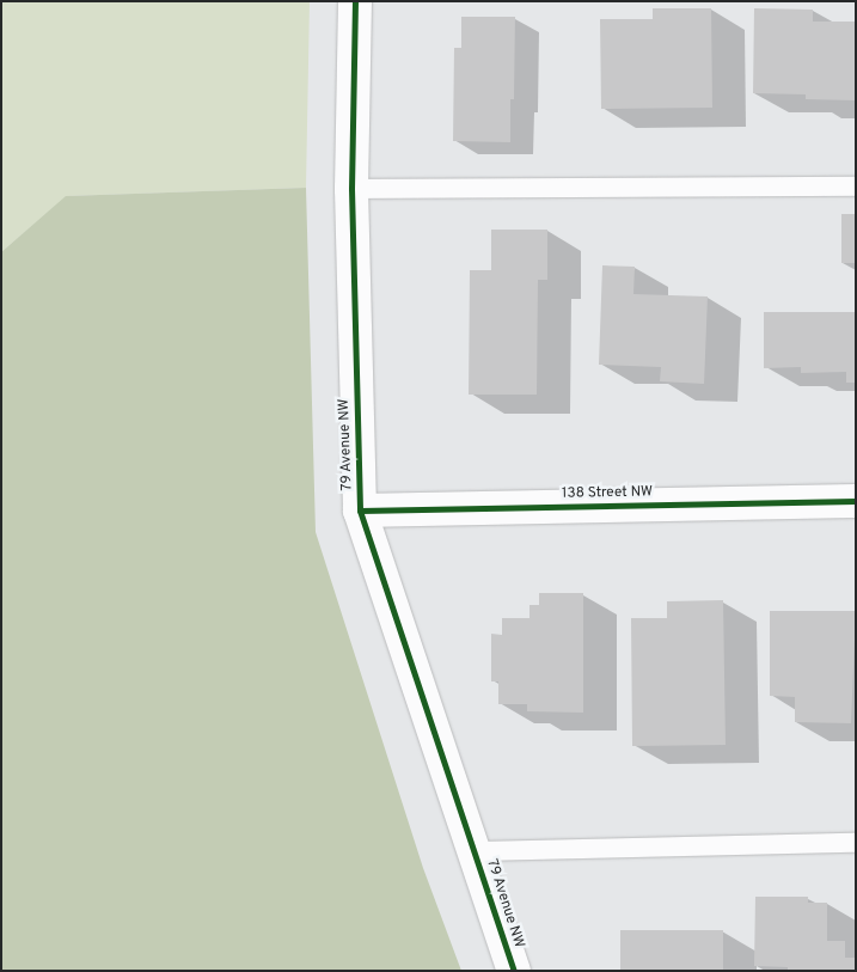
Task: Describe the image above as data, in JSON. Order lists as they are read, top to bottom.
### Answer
{
  "streets": {
    "street": ["79 Avenue NW", "138 Street NW"]
  },
  "crossings": [
    ["79 Avenue NW", "138 Street NW"]
  ]
}
